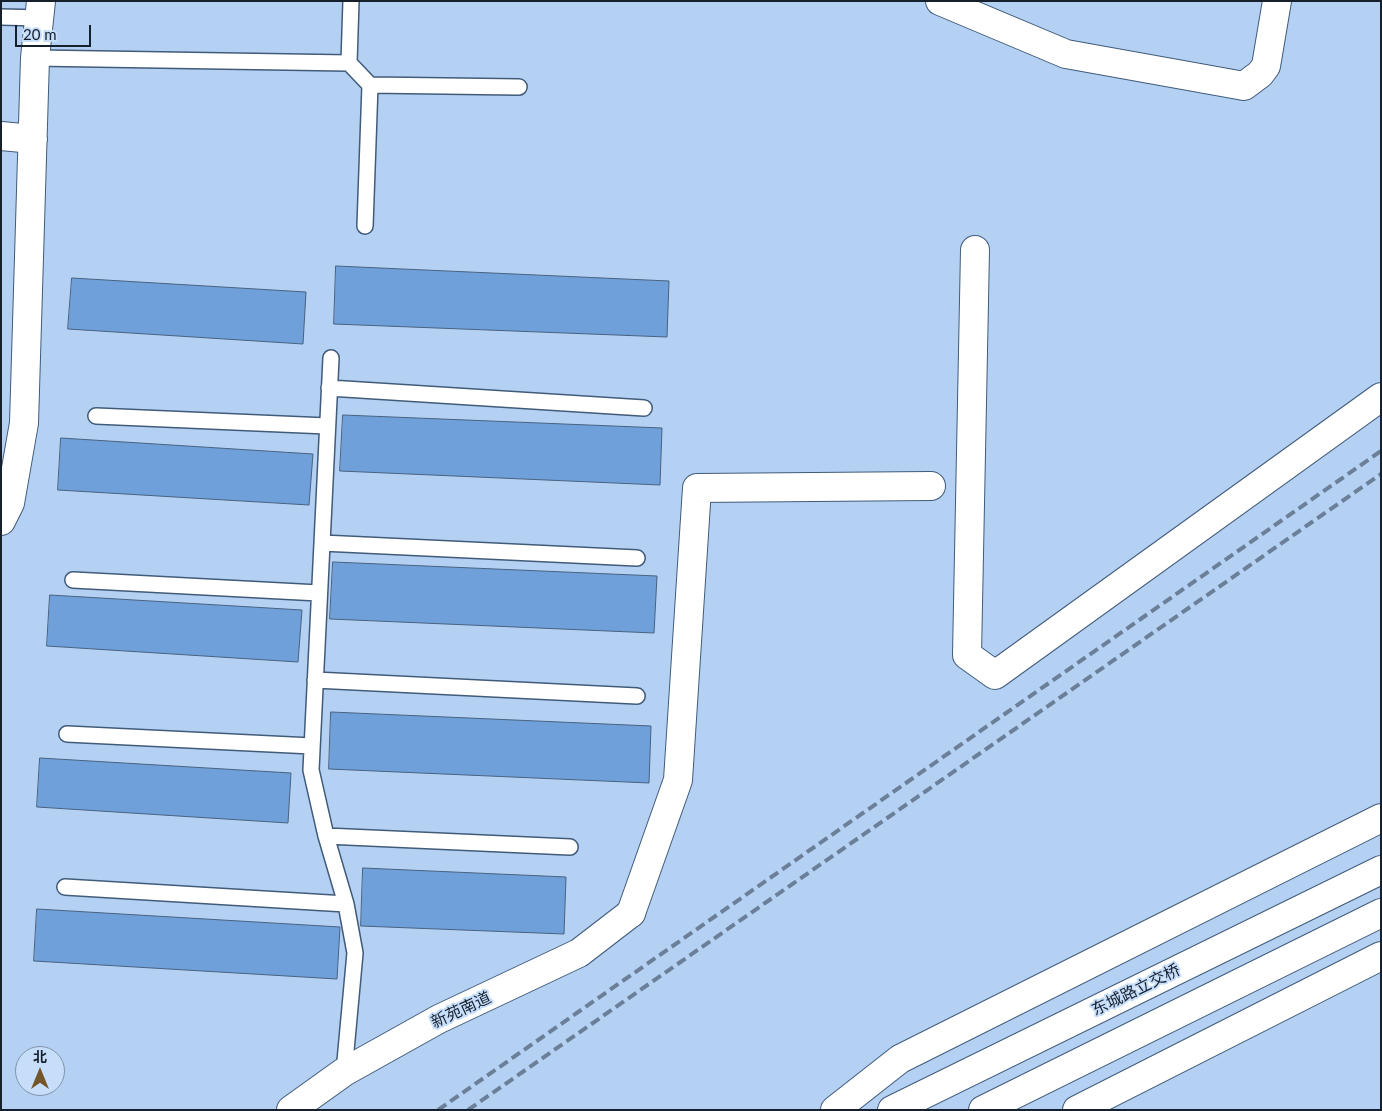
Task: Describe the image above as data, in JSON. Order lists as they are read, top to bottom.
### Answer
{
  "streets": {
    "street": ["东城路立交桥", "新苑南道"]
  },
  "scale_bar": "20 m",
  "north": "top"
}
